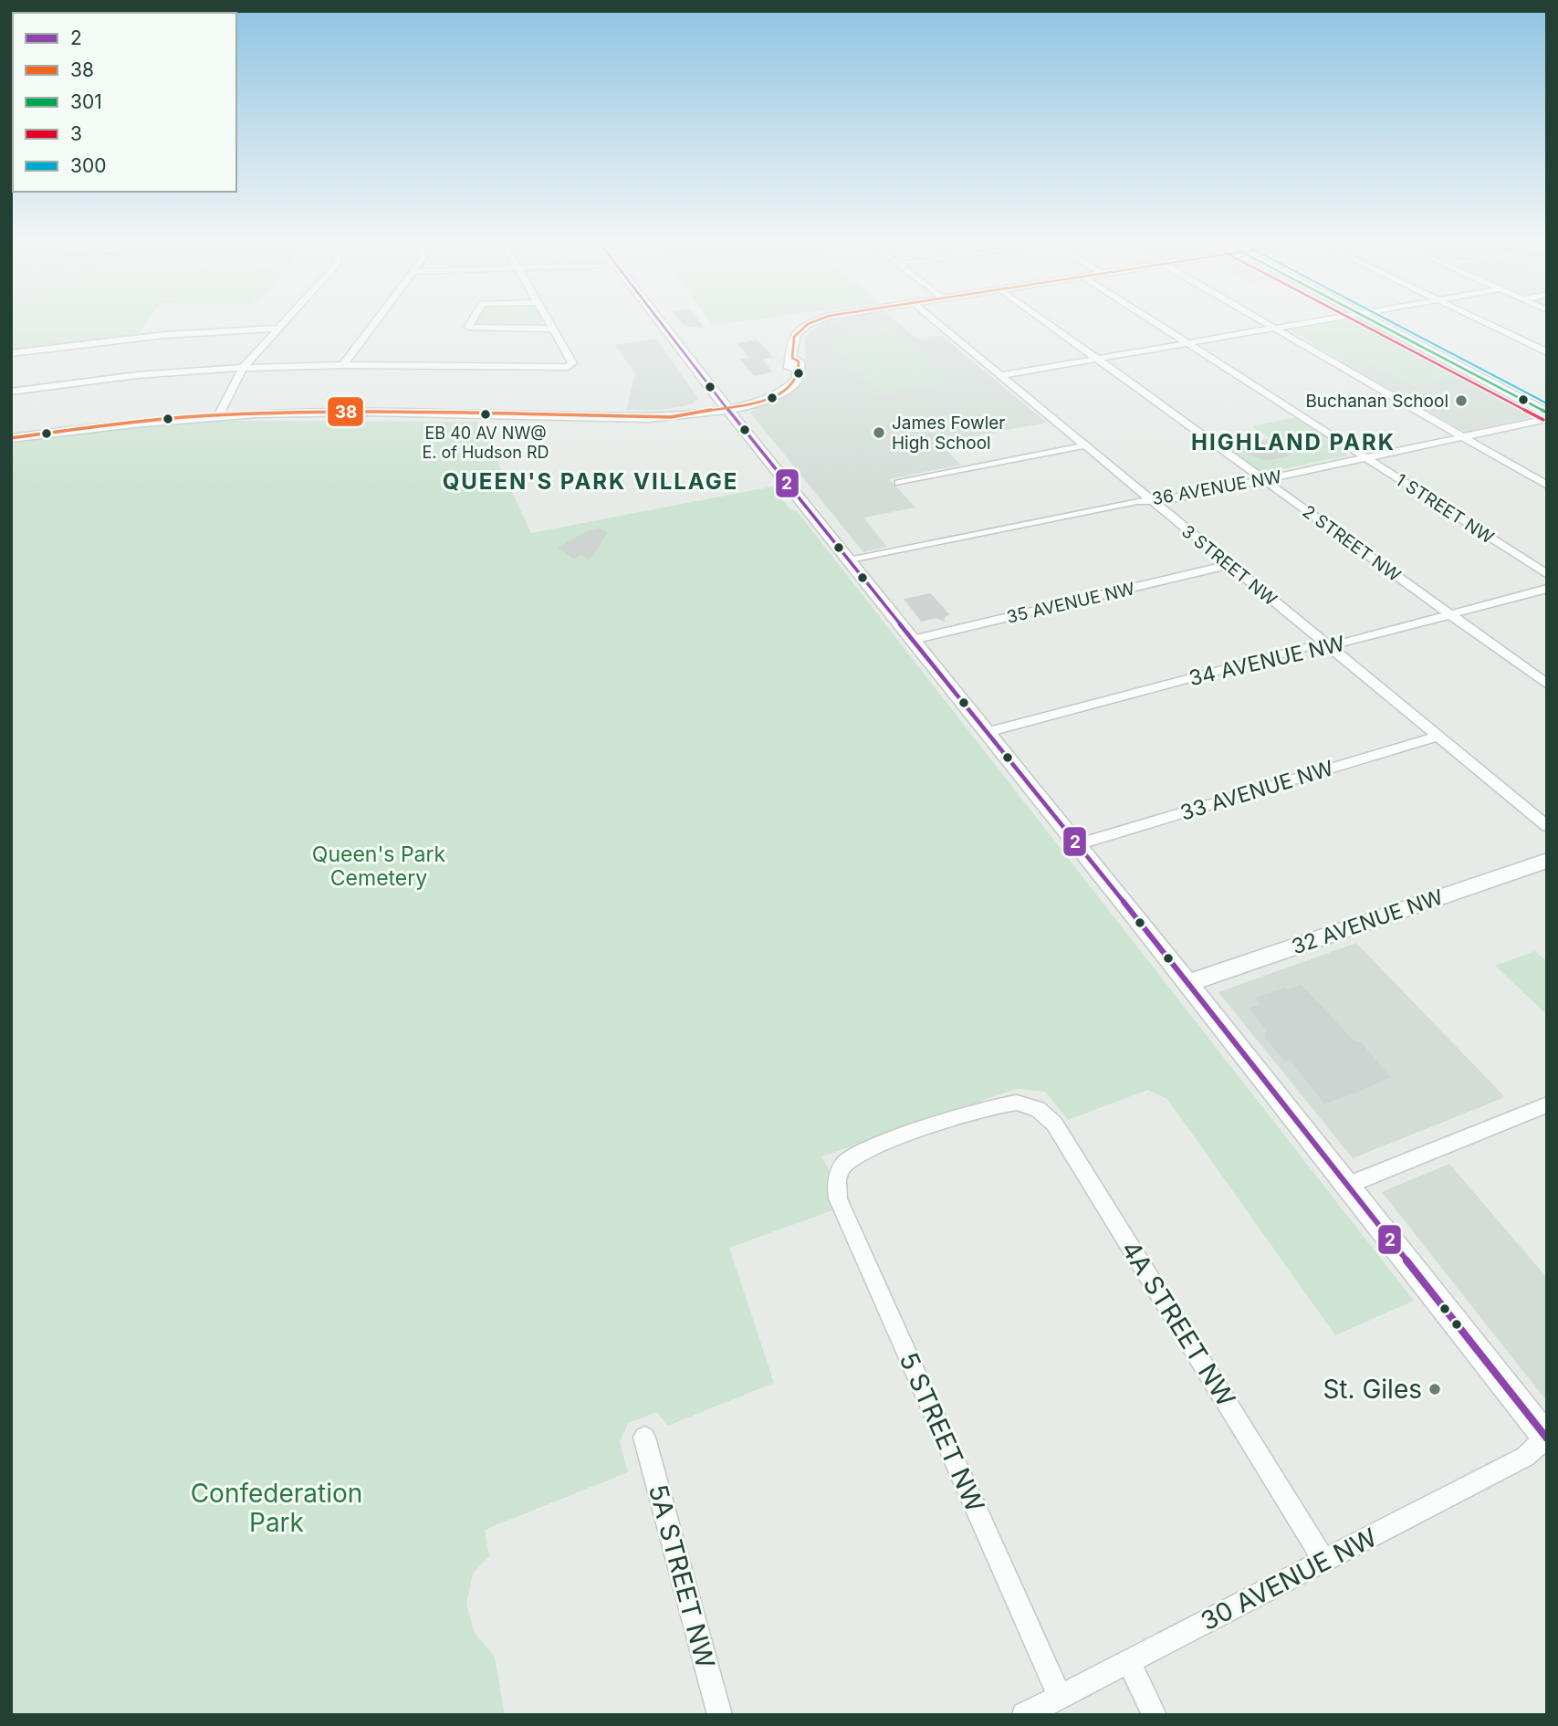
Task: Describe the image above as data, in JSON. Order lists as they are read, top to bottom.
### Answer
{
  "streets": {
    "main road": ["32 AVENUE NW"],
    "street": [
      "36 AVENUE NW",
      "1 STREET NW",
      "2 STREET NW",
      "3 STREET NW",
      "35 AVENUE NW",
      "34 AVENUE NW",
      "33 AVENUE NW",
      "4A STREET NW",
      "5 STREET NW",
      "5A STREET NW",
      "30 AVENUE NW"
    ]
  },
  "crossings": [
    ["36 AVENUE NW", "1 STREET NW"],
    ["36 AVENUE NW", "2 STREET NW"],
    ["36 AVENUE NW", "3 STREET NW"],
    ["2 STREET NW", "34 AVENUE NW"],
    ["3 STREET NW", "35 AVENUE NW"],
    ["3 STREET NW", "34 AVENUE NW"],
    ["3 STREET NW", "33 AVENUE NW"],
    ["4A STREET NW", "5 STREET NW"],
    ["4A STREET NW", "30 AVENUE NW"],
    ["5 STREET NW", "30 AVENUE NW"]
  ],
  "districts": ["HIGHLAND PARK", "QUEEN'S PARK VILLAGE"],
  "parks": ["Queen's Park Cemetery", "Confederation Park"],
  "places": [
    "Buchanan School",
    "EB 40 AV NW@ E. of Hudson RD",
    "James Fowler High School",
    "St. Giles"
  ],
  "lines": [
    "transit line 2",
    "transit line 38",
    "transit line 301",
    "transit line 3",
    "transit line 300"
  ],
  "legend": [
    "2",
    "38",
    "301",
    "3",
    "300"
  ]
}
